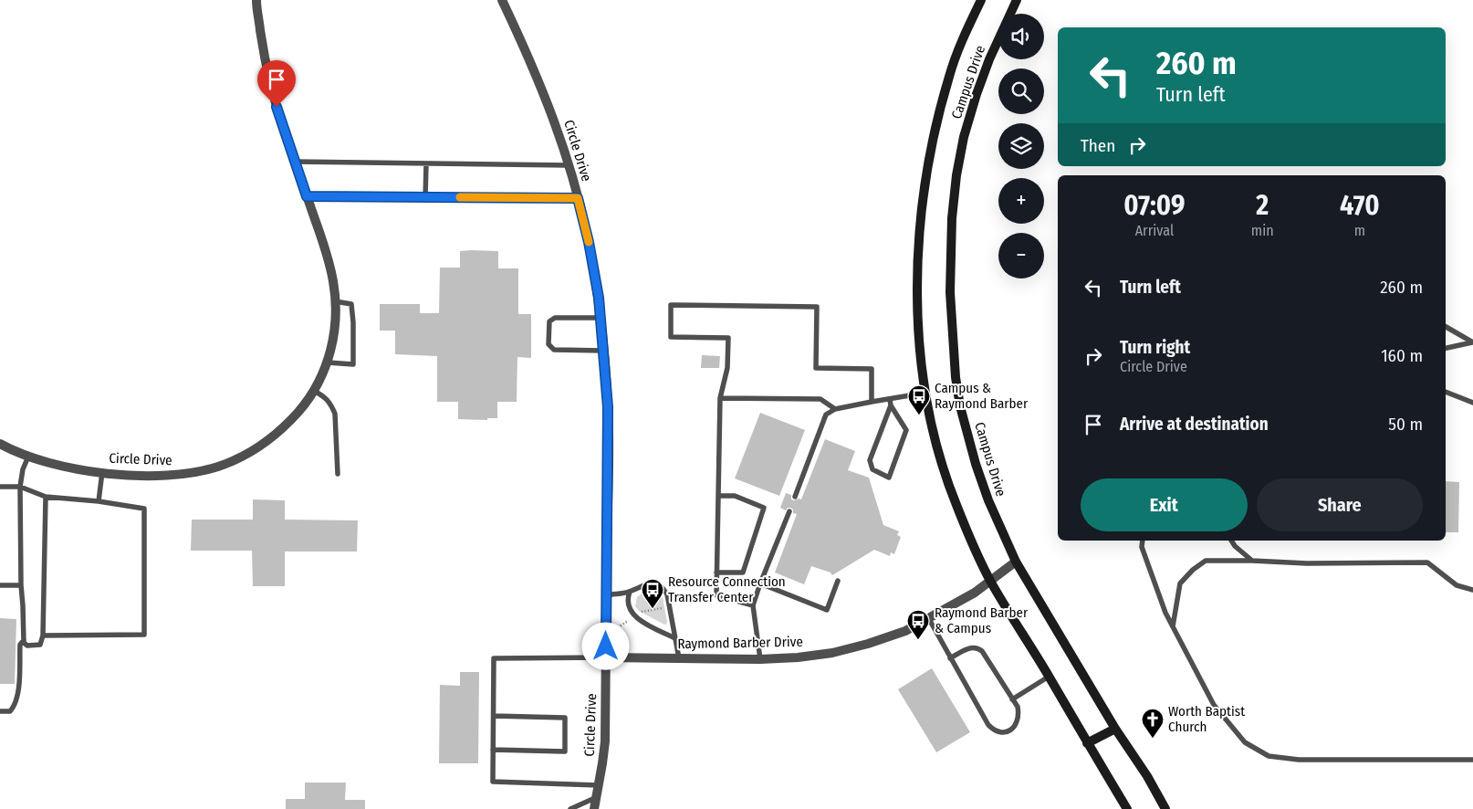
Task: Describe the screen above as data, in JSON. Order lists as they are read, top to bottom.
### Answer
{
  "streets": {
    "main road": ["Campus Drive"],
    "street": ["Circle Drive", "Raymond Barber Drive"]
  },
  "crossings": [
    ["Campus Drive", "Raymond Barber Drive"],
    ["Circle Drive", "Raymond Barber Drive"]
  ],
  "places": {
    "bus stop": ["Campus & Raymond Barber", "Resource Connection Transfer Center", "Raymond Barber & Campus"],
    "church": ["Worth Baptist Church"]
  },
  "page": {
    "map_buttons": ["+", "−"],
    "turn": ["260 m", "Turn left"],
    "then": "Then",
    "eta": [
      "07:09",
      "Arrival",
      "2",
      "min",
      "470",
      "m"
    ],
    "list": [
      {
        "name": "Turn left",
        "value": "260 m"
      },
      {
        "name": "Turn right",
        "note": "Circle Drive",
        "value": "160 m"
      },
      {
        "name": "Arrive at destination",
        "value": "50 m"
      }
    ],
    "buttons": ["Exit", "Share"]
  }
}
